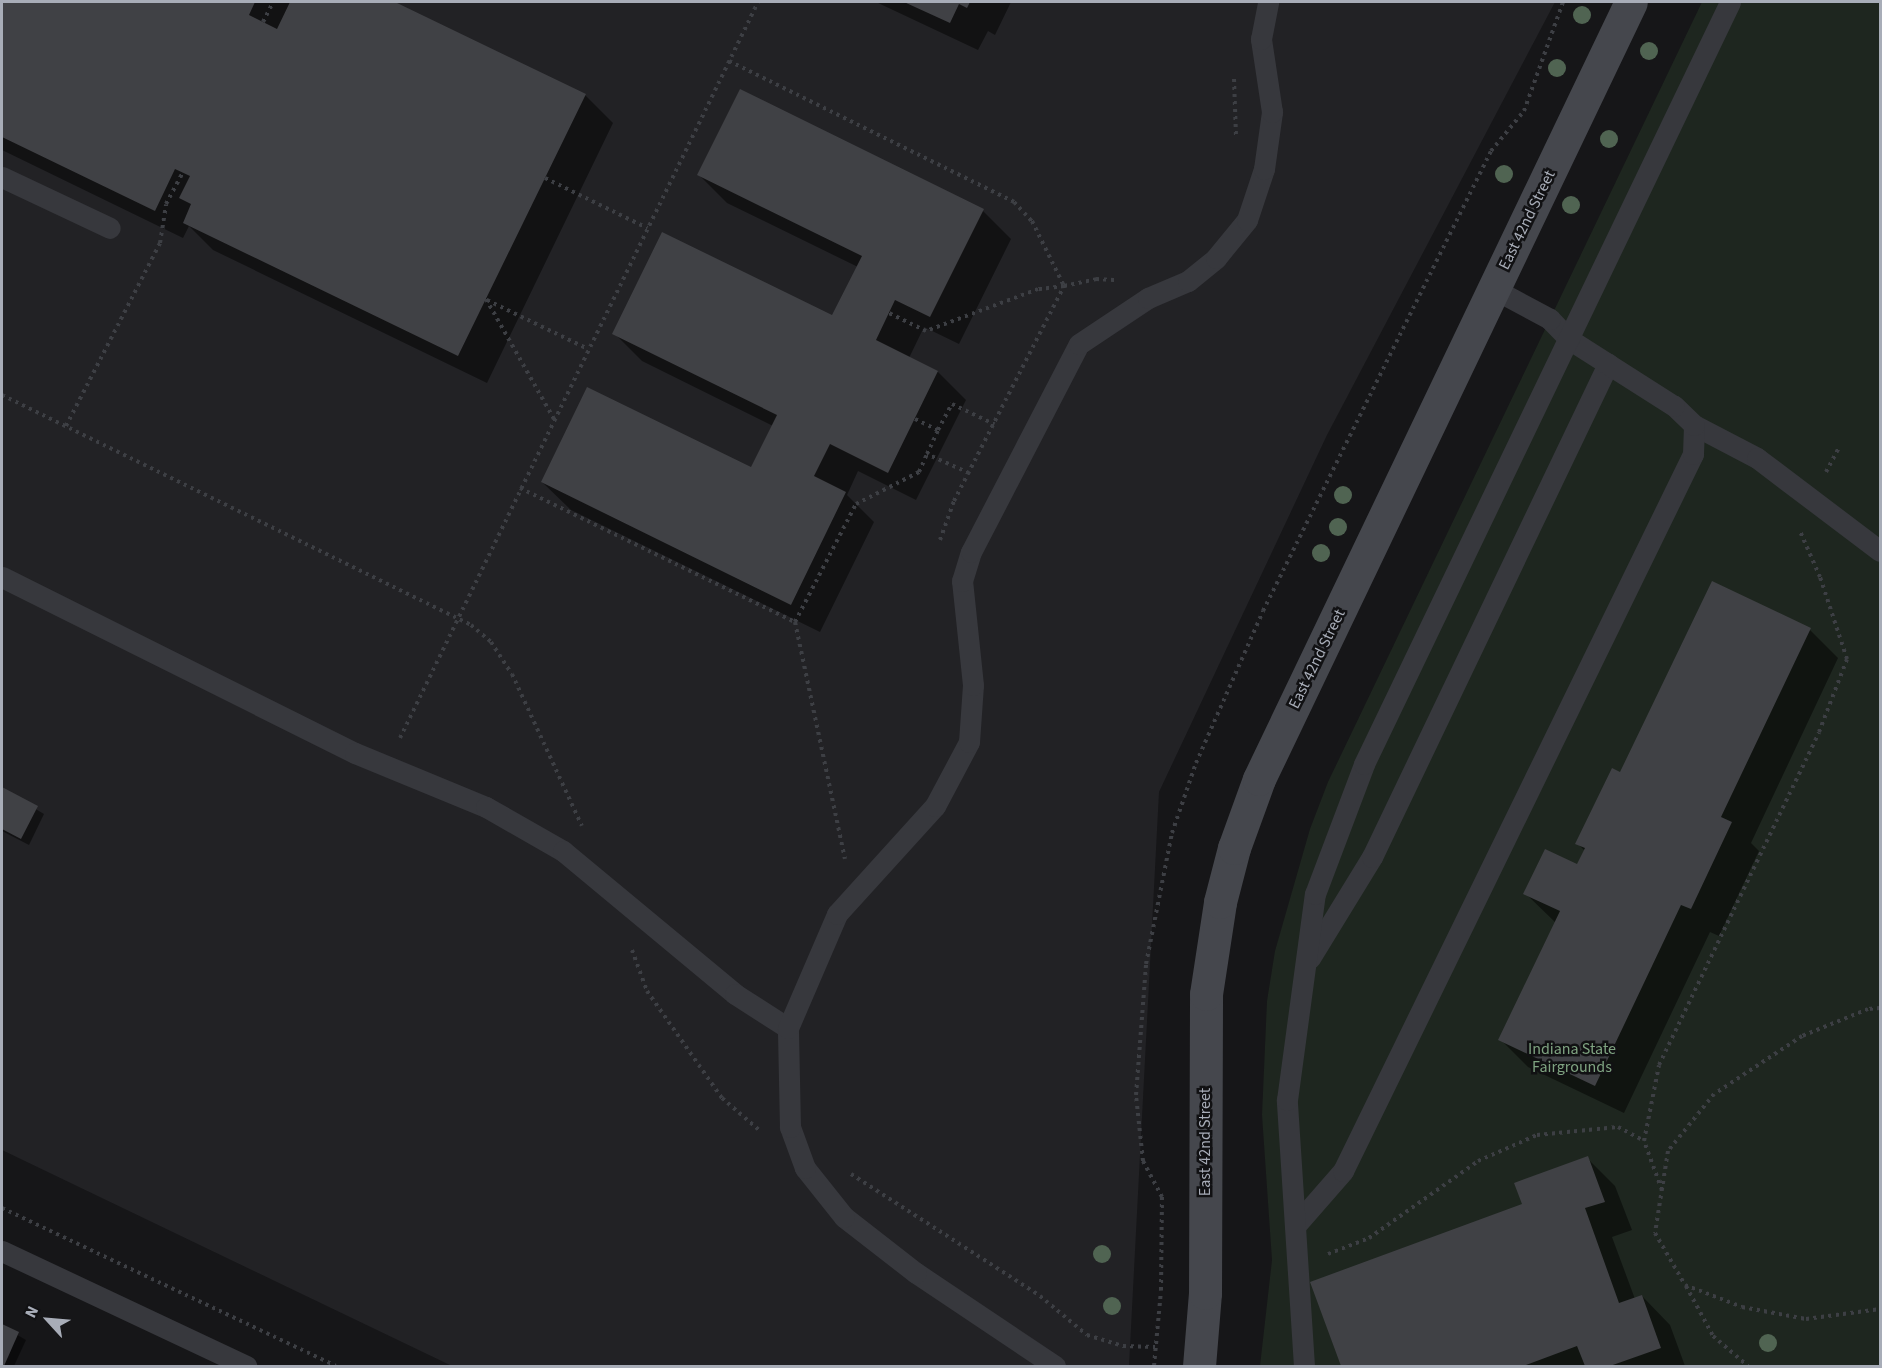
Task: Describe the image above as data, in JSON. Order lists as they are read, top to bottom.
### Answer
{
  "streets": {
    "street": ["East 42nd Street"]
  },
  "parks": ["Indiana State Fairgrounds"],
  "north": "top left"
}
